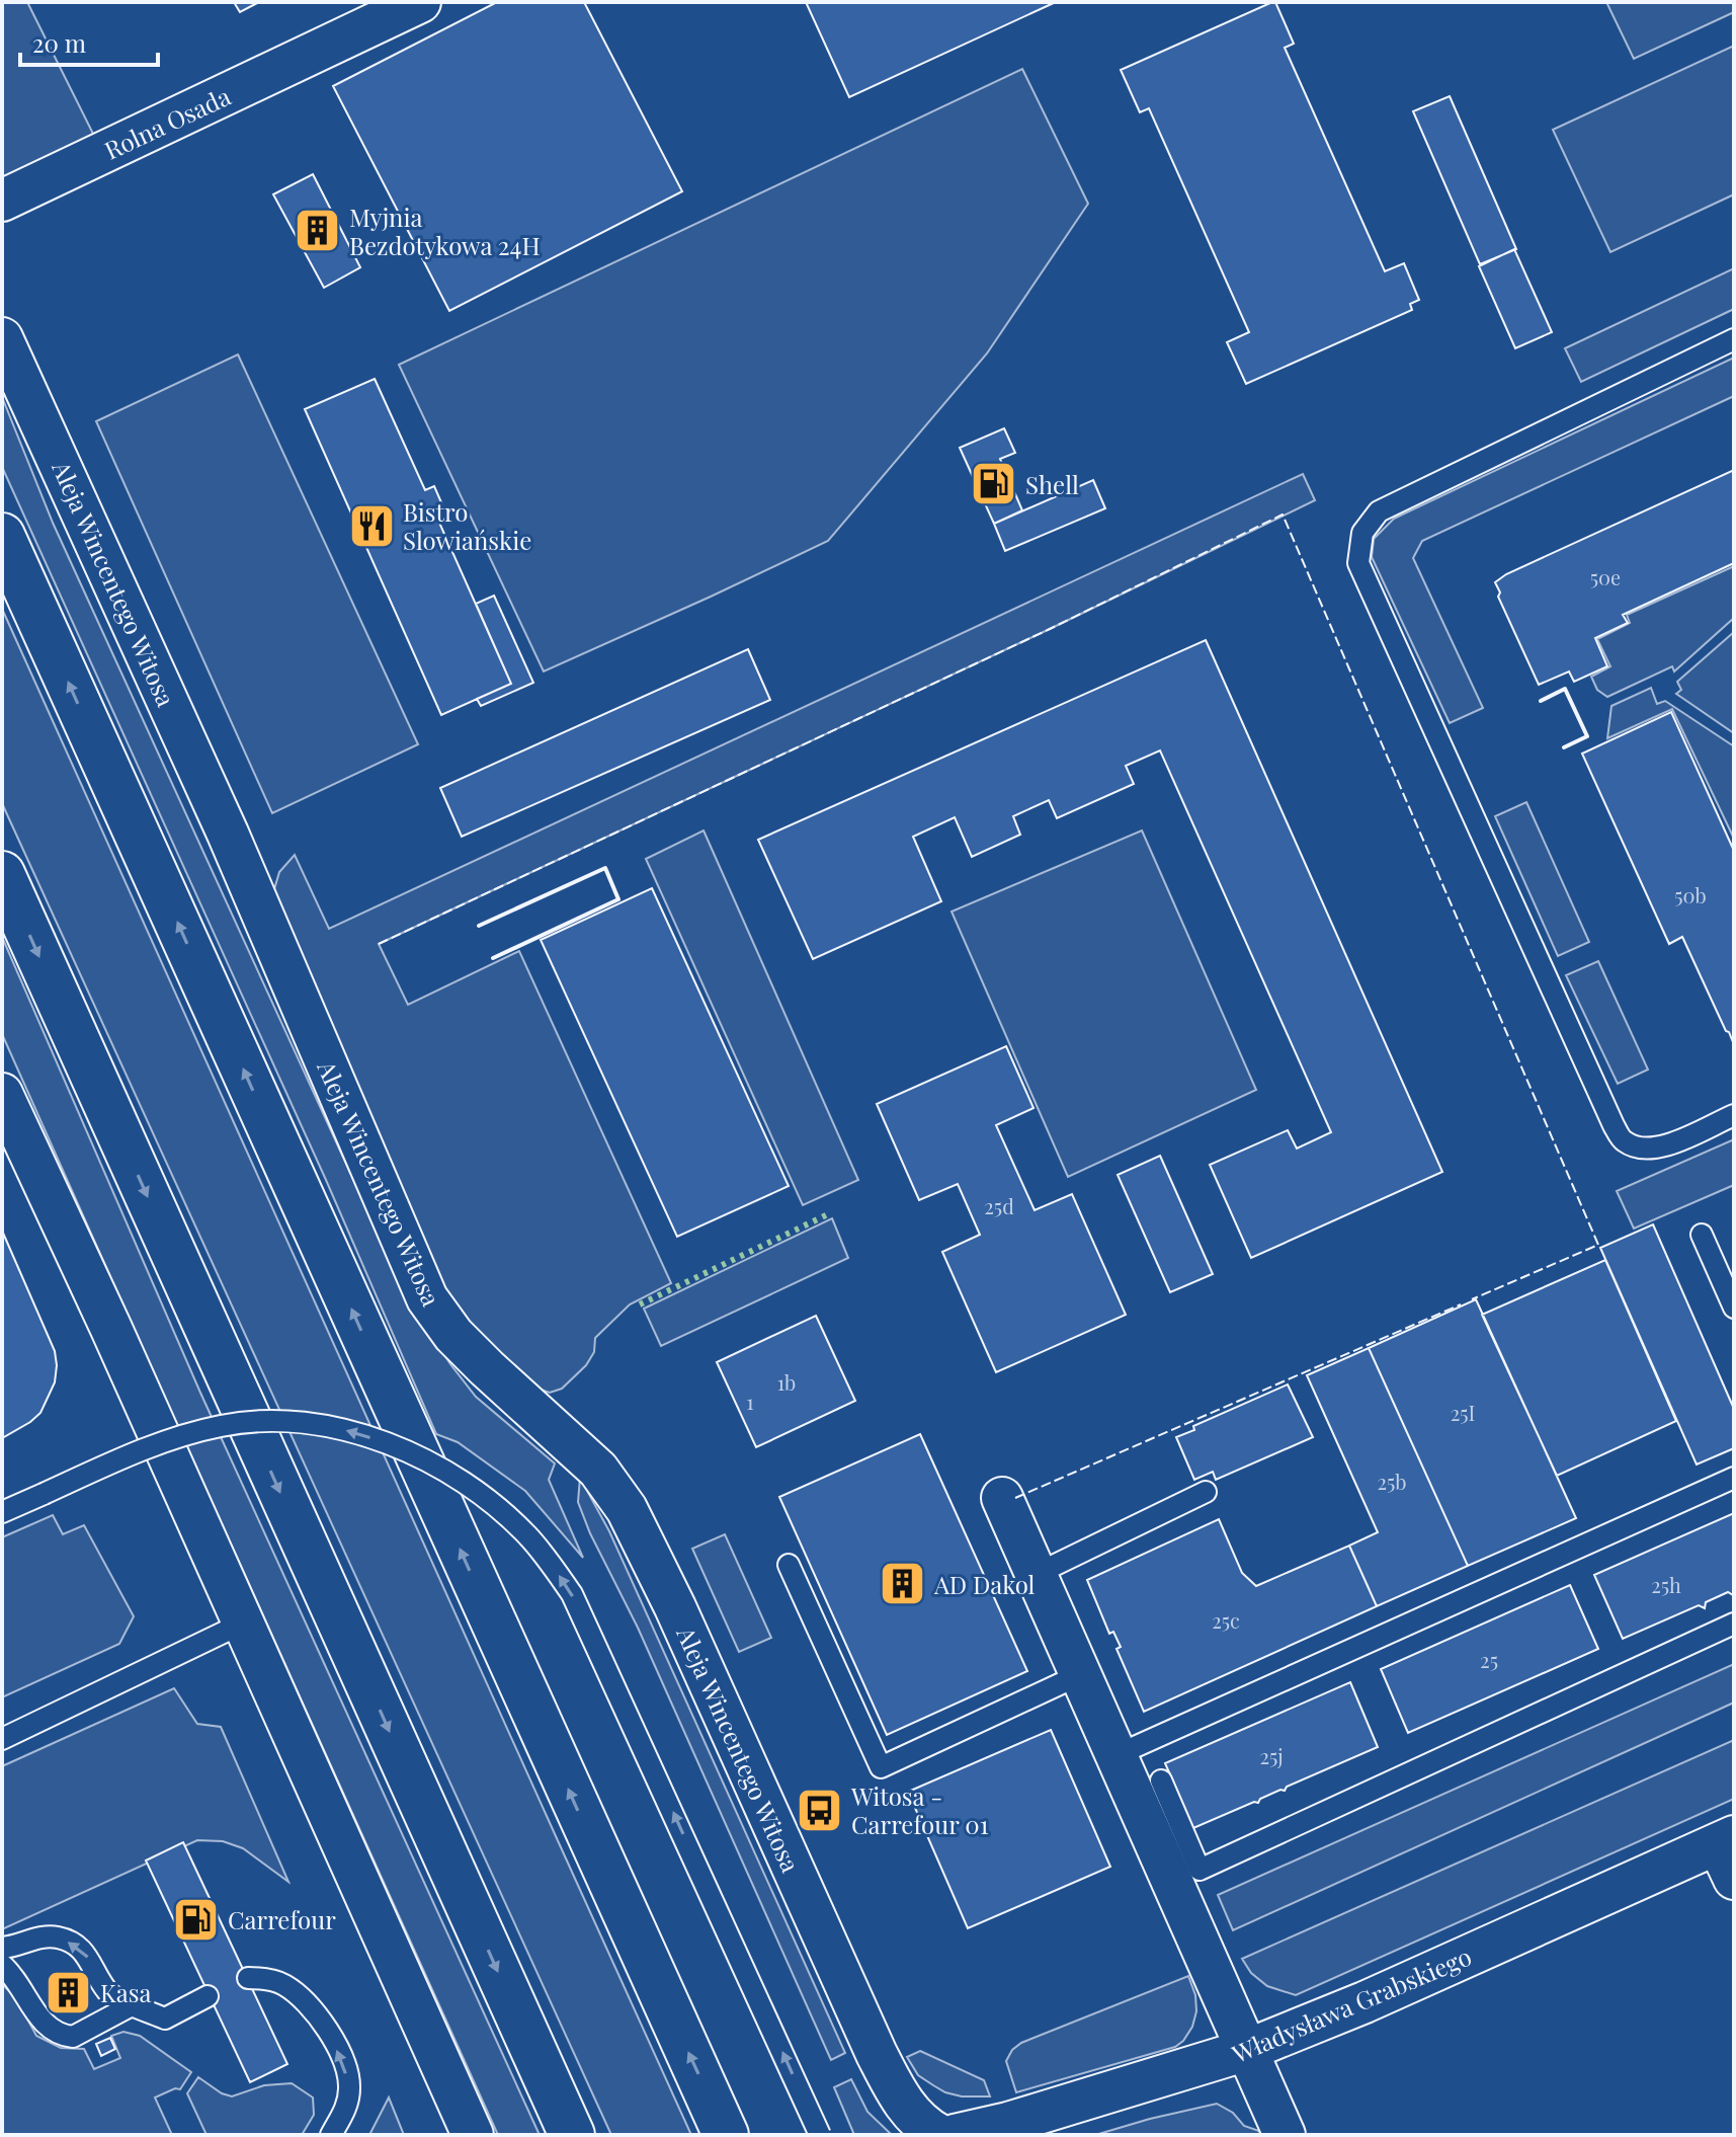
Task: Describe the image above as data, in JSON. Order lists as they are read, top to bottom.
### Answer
{
  "streets": {
    "street": ["Rolna Osada", "Aleja Wincentego Witosa", "Władysława Grabskiego"]
  },
  "places": {
    "building": ["Myjnia Bezdotykowa 24H", "AD Dakol", "Kasa"],
    "fuel station": ["Shell", "Carrefour"],
    "restaurant": ["Bistro Slowiańskie"],
    "bus stop": ["Witosa - Carrefour 01"]
  },
  "house_numbers": [
    "50e",
    "50b",
    "25d",
    "1b",
    "1",
    "25I",
    "25b",
    "25h",
    "25c",
    "25",
    "25j"
  ],
  "scale_bar": "20 m"
}
